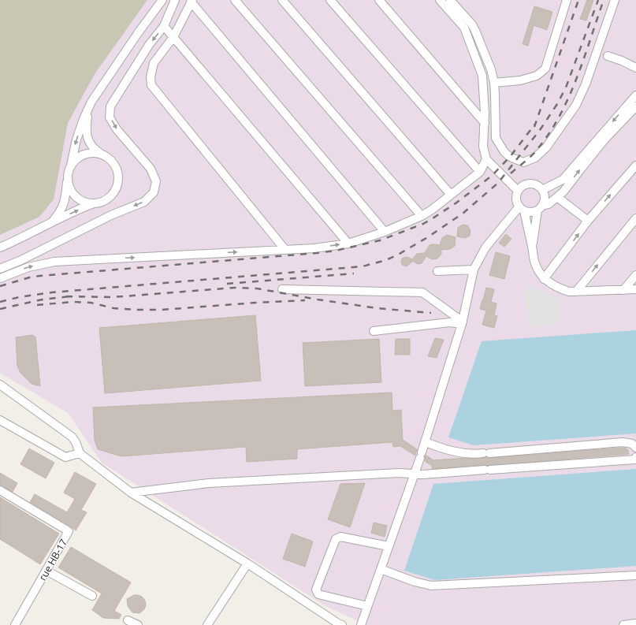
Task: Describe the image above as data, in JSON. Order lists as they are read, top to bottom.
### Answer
{
  "streets": {
    "street": ["rue HB-17"]
  }
}
